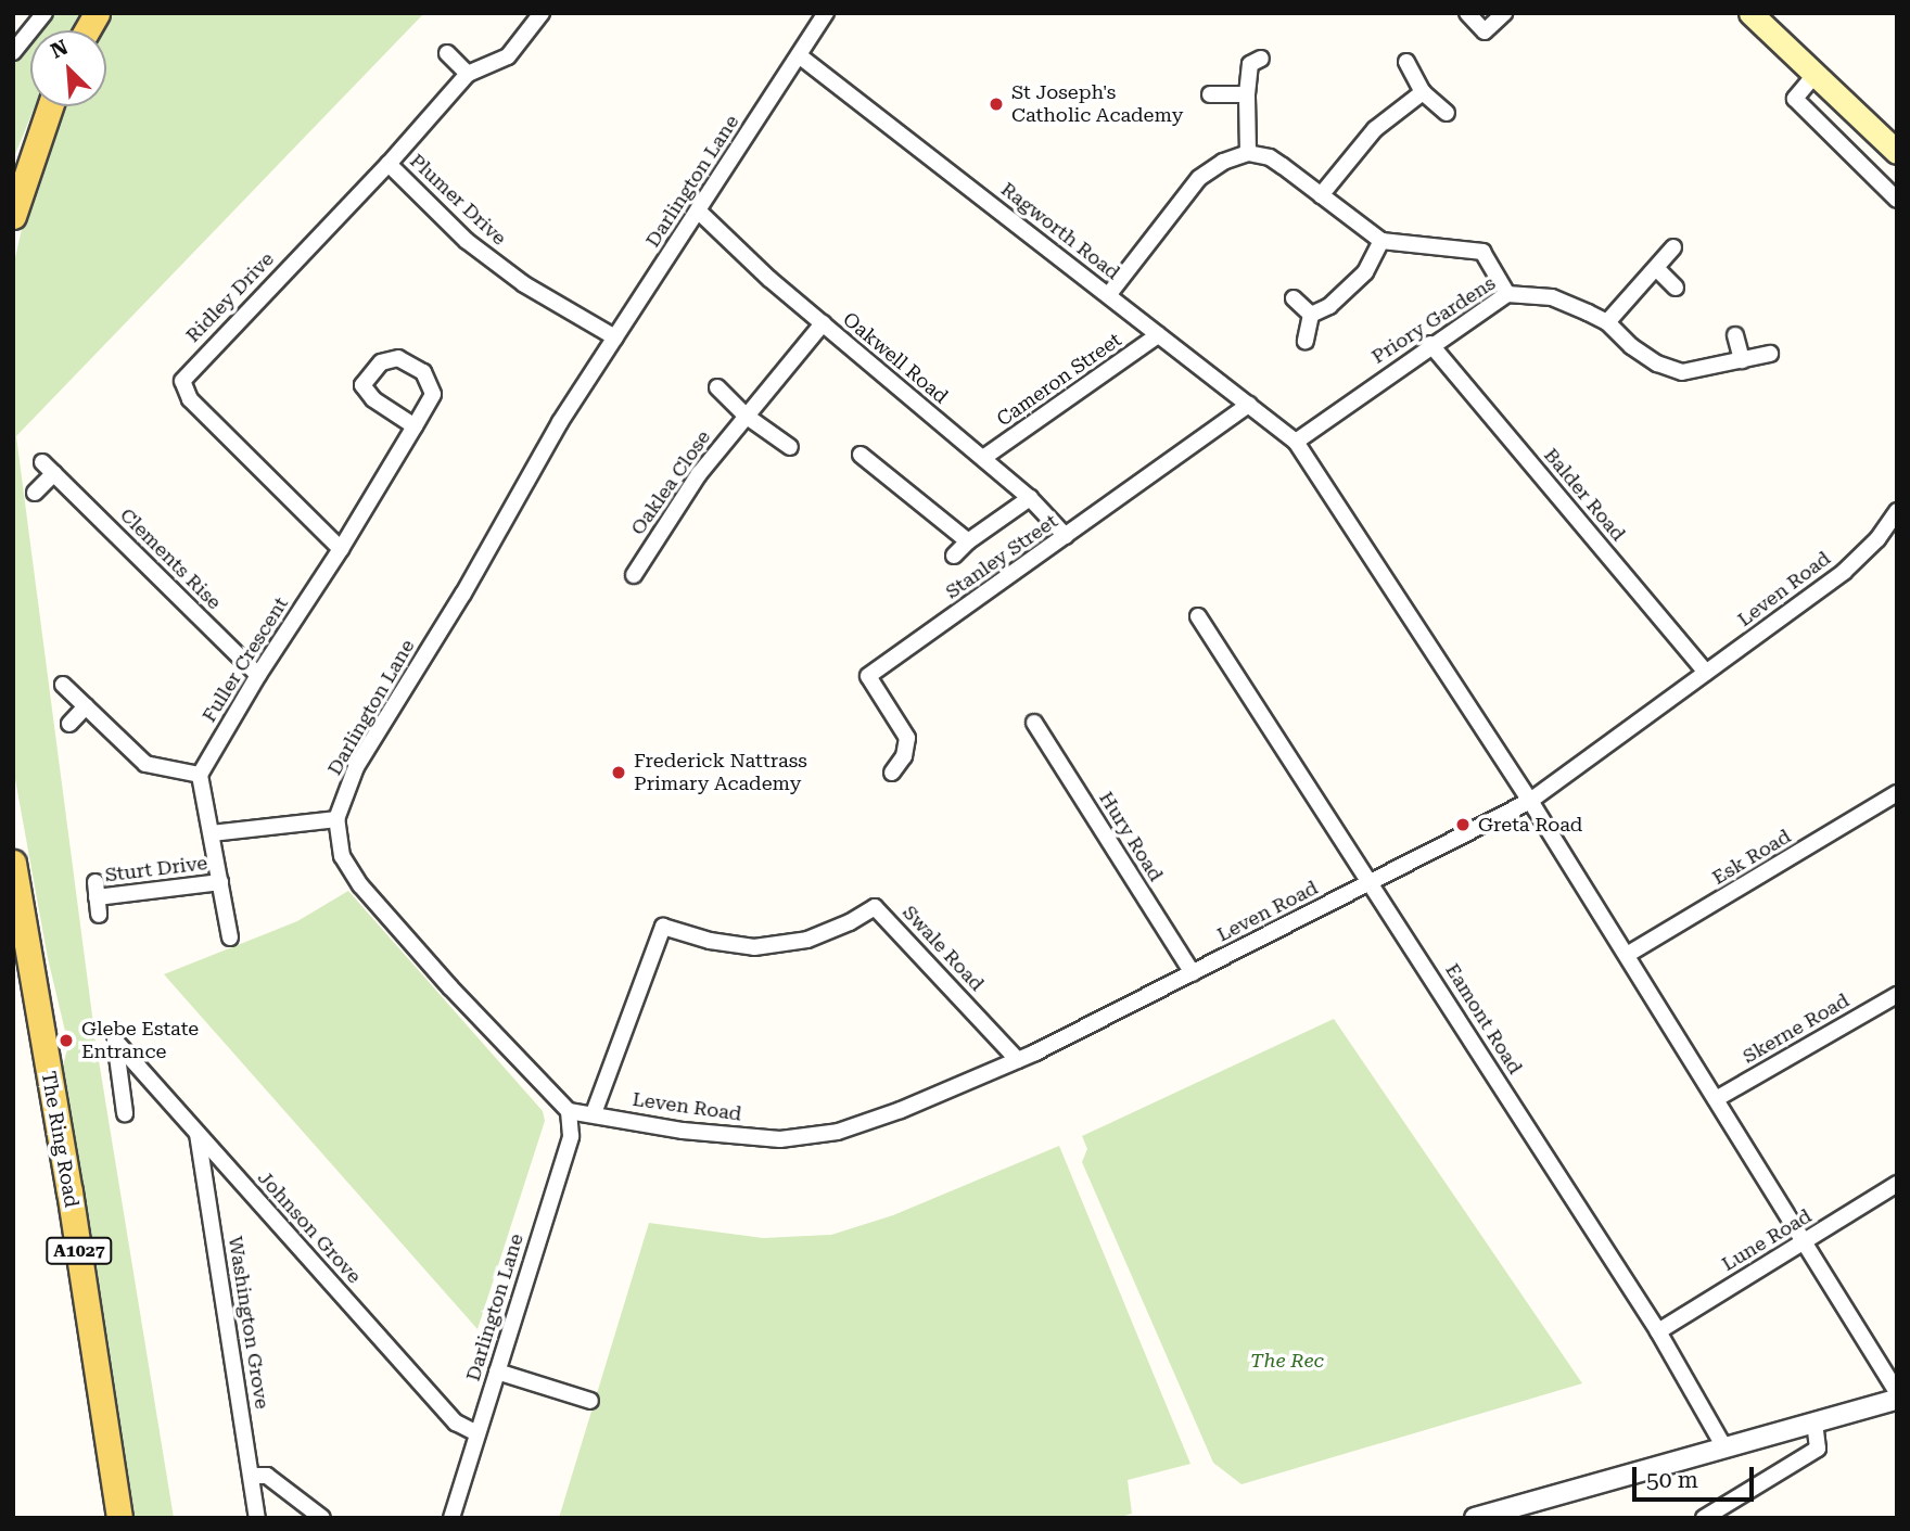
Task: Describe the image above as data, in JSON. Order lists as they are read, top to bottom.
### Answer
{
  "streets": {
    "main road": ["The Ring Road", "A1027"],
    "street": [
      "Darlington Lane",
      "Plumer Drive",
      "Ragworth Road",
      "Ridley Drive",
      "Priory Gardens",
      "Oakwell Road",
      "Cameron Street",
      "Oaklea Close",
      "Balder Road",
      "Stanley Street",
      "Clements Rise",
      "Leven Road",
      "Fuller Crescent",
      "Hury Road",
      "Esk Road",
      "Sturt Drive",
      "Swale Road",
      "Eamont Road",
      "Skerne Road",
      "Johnson Grove",
      "Lune Road",
      "Washington Grove"
    ]
  },
  "crossings": [
    ["Darlington Lane", "Plumer Drive"],
    ["Darlington Lane", "Ragworth Road"],
    ["Darlington Lane", "Oakwell Road"],
    ["Darlington Lane", "Leven Road"],
    ["Darlington Lane", "Johnson Grove"],
    ["Plumer Drive", "Ridley Drive"],
    ["Ragworth Road", "Priory Gardens"],
    ["Ragworth Road", "Cameron Street"],
    ["Ragworth Road", "Stanley Street"],
    ["Ridley Drive", "Fuller Crescent"],
    ["Priory Gardens", "Balder Road"],
    ["Oakwell Road", "Cameron Street"],
    ["Oakwell Road", "Oaklea Close"],
    ["Oakwell Road", "Stanley Street"],
    ["Balder Road", "Leven Road"],
    ["Clements Rise", "Fuller Crescent"],
    ["Leven Road", "Hury Road"],
    ["Leven Road", "Swale Road"],
    ["Leven Road", "Eamont Road"],
    ["Eamont Road", "Lune Road"],
    ["Johnson Grove", "Washington Grove"]
  ],
  "parks": ["The Rec"],
  "places": [
    "St Joseph's Catholic Academy",
    "Frederick Nattrass Primary Academy",
    "Greta Road",
    "Glebe Estate Entrance"
  ],
  "scale_bar": "50 m",
  "north": "top left"
}
